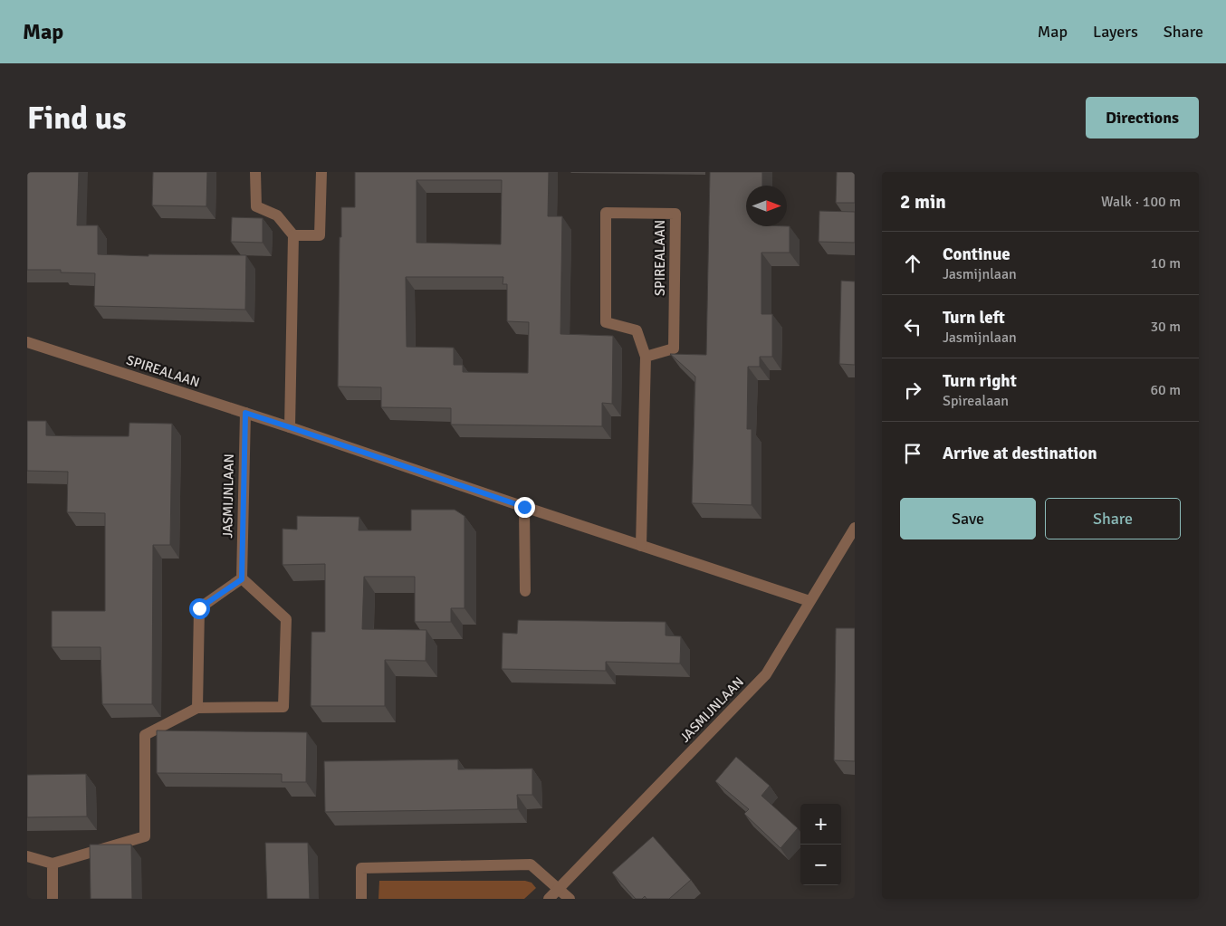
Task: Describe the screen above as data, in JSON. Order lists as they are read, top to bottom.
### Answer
{
  "streets": {
    "street": ["SPIREALAAN", "JASMIJNLAAN"]
  },
  "crossings": [
    ["SPIREALAAN", "JASMIJNLAAN"]
  ],
  "north": "right",
  "page": {
    "header": "Map",
    "nav": ["Map", "Layers", "Share"],
    "buttons": [
      "Directions",
      ["Save", "Share"]
    ],
    "title": "Find us",
    "heading": ["2 min", "Walk · 100 m"],
    "list": [
      ["Continue", "Jasmijnlaan", "10 m"],
      ["Turn left", "Jasmijnlaan", "30 m"],
      ["Turn right", "Spirealaan", "60 m"],
      "Arrive at destination"
    ],
    "map_buttons": ["+", "−"]
  }
}
